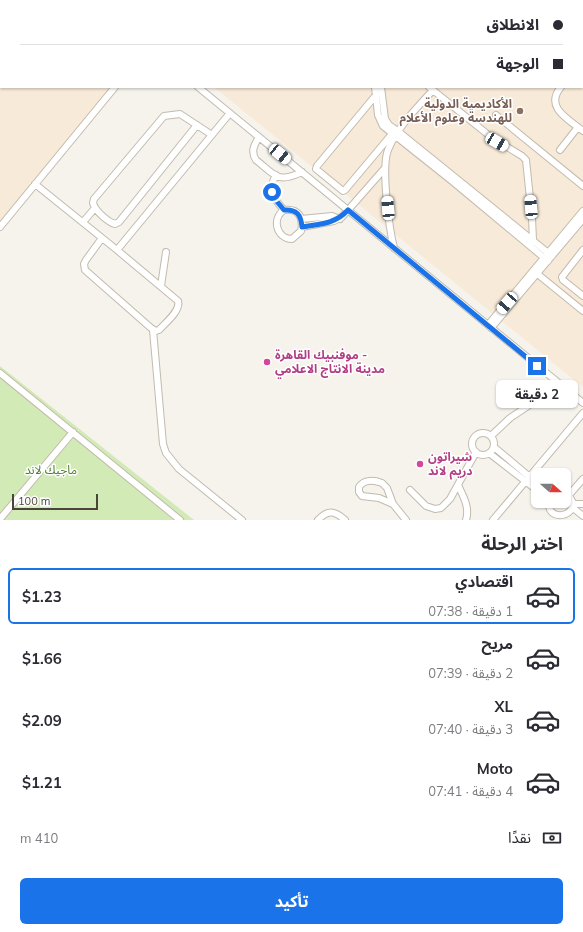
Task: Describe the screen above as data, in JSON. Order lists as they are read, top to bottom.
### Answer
{
  "parks": ["ماجيك لاند"],
  "places": ["الأكاديمية الدولية للهندسة وعلوم الأعلام", "موفنبيك القاهرة - مدينة الانتاج الاعلامي", "شيراتون دريم لاند"],
  "scale_bar": "100 m",
  "north": "right",
  "page": {
    "banner": ["الانطلاق", "الوجهة"],
    "bubble": "2 دقيقة",
    "scale": "100 m",
    "heading": "اختر الرحلة",
    "list": [
      {
        "name": "اقتصادي",
        "note": "1 دقيقة · 07:38",
        "value": "$1.23"
      },
      {
        "name": "مريح",
        "note": "2 دقيقة · 07:39",
        "value": "$1.66"
      },
      {
        "name": "XL",
        "note": "3 دقيقة · 07:40",
        "value": "$2.09"
      },
      {
        "name": "Moto",
        "note": "4 دقيقة · 07:41",
        "value": "$1.21"
      }
    ],
    "pay": ["نقدًا", "410 m"],
    "buttons": "تأكيد"
  }
}
